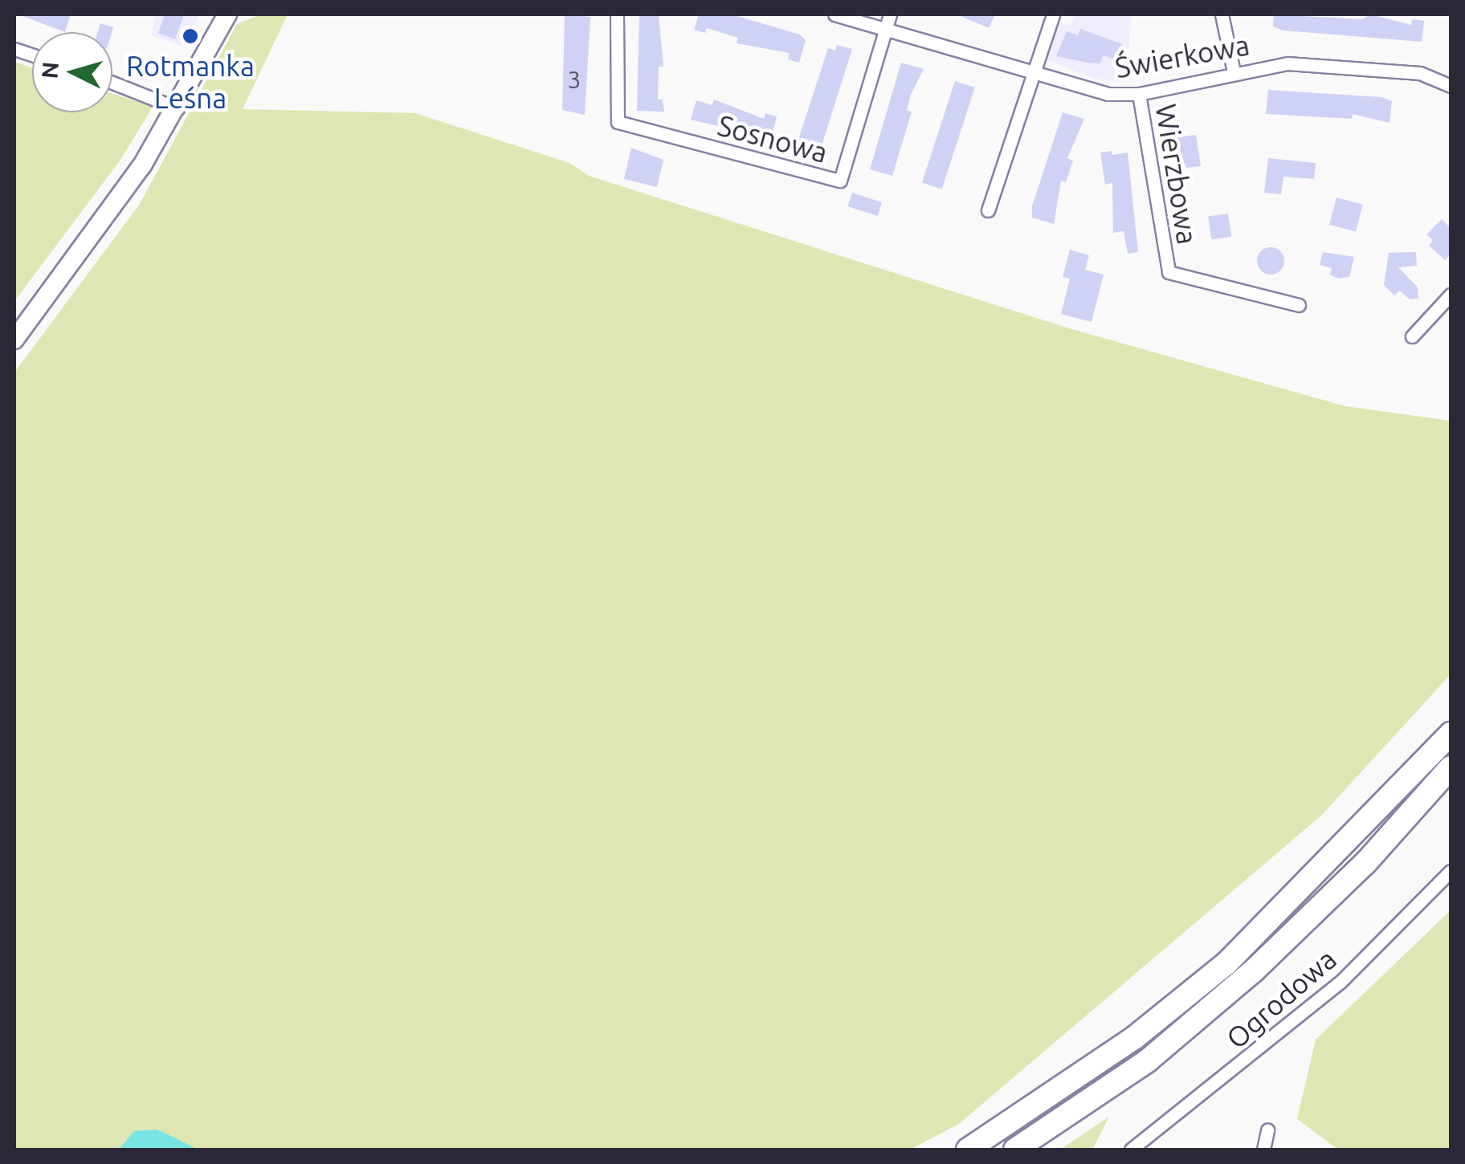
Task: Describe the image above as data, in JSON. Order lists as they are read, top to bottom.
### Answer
{
  "streets": {
    "street": [
      "Świerkowa",
      "Sosnowa",
      "Wierzbowa",
      "Ogrodowa"
    ]
  },
  "crossings": [
    ["Świerkowa", "Sosnowa"],
    ["Świerkowa", "Wierzbowa"]
  ],
  "places": ["Rotmanka Leśna"],
  "house_numbers": ["3"],
  "north": "left"
}
